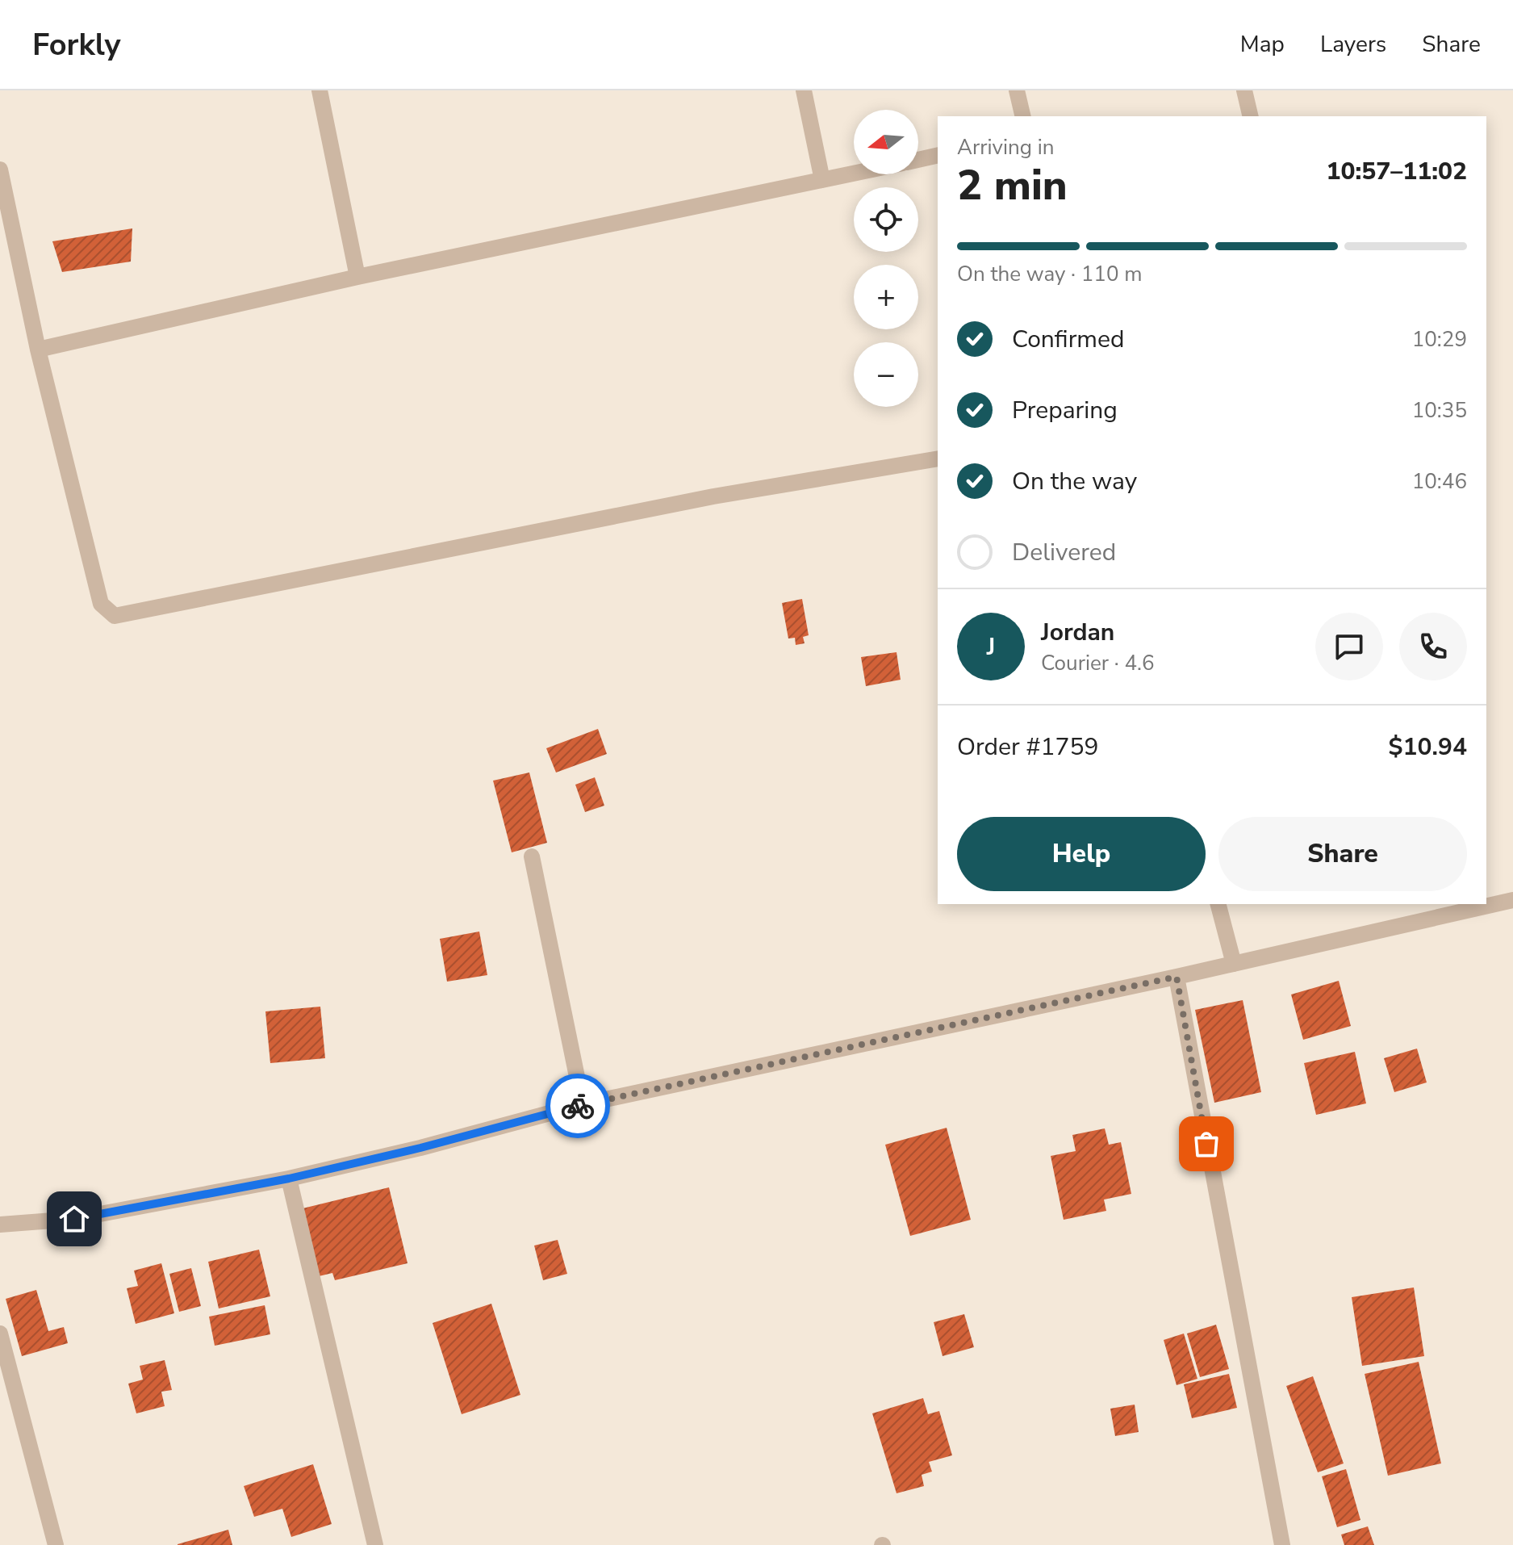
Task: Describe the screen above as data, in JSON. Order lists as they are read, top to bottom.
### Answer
{
  "north": "left",
  "page": {
    "header": "Forkly",
    "nav": ["Map", "Layers", "Share"],
    "map_buttons": ["+", "−"],
    "heading": ["2 min", "Arriving in", "10:57–11:02"],
    "panel": [
      "Jordan",
      "Courier · 4.6",
      "Order #1759",
      "$10.94"
    ],
    "bar": "On the way · 110 m",
    "list": [
      ["Confirmed", "10:29"],
      ["Preparing", "10:35"],
      ["On the way", "10:46"],
      "Delivered"
    ],
    "round": "J",
    "buttons": ["Help", "Share"]
  }
}
